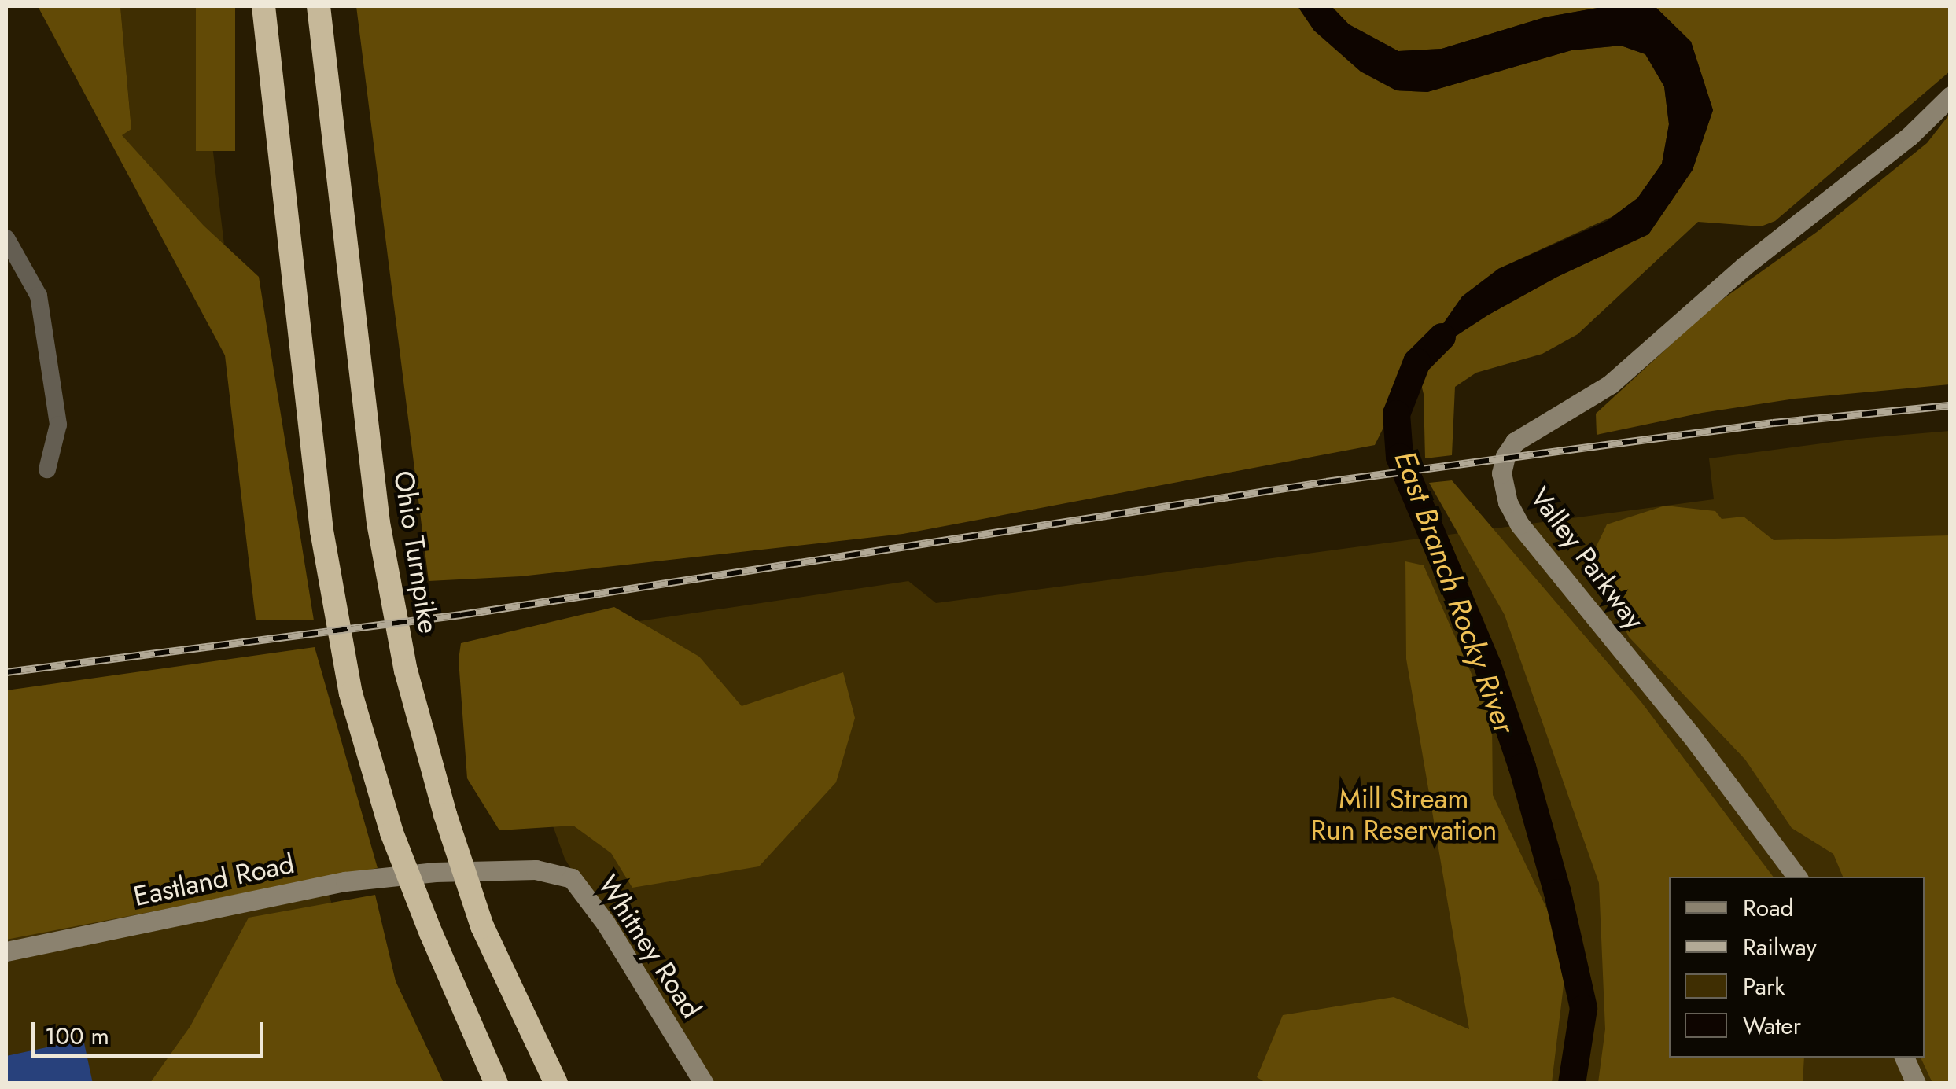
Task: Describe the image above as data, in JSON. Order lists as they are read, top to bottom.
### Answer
{
  "streets": {
    "highway": ["Ohio Turnpike"],
    "street": ["Valley Parkway", "Eastland Road", "Whitney Road"]
  },
  "crossings": [
    ["Eastland Road", "Whitney Road"]
  ],
  "water": ["East Branch Rocky River"],
  "parks": ["Mill Stream Run Reservation"],
  "legend": [
    "Road",
    "Railway",
    "Park",
    "Water"
  ],
  "scale_bar": "100 m"
}
